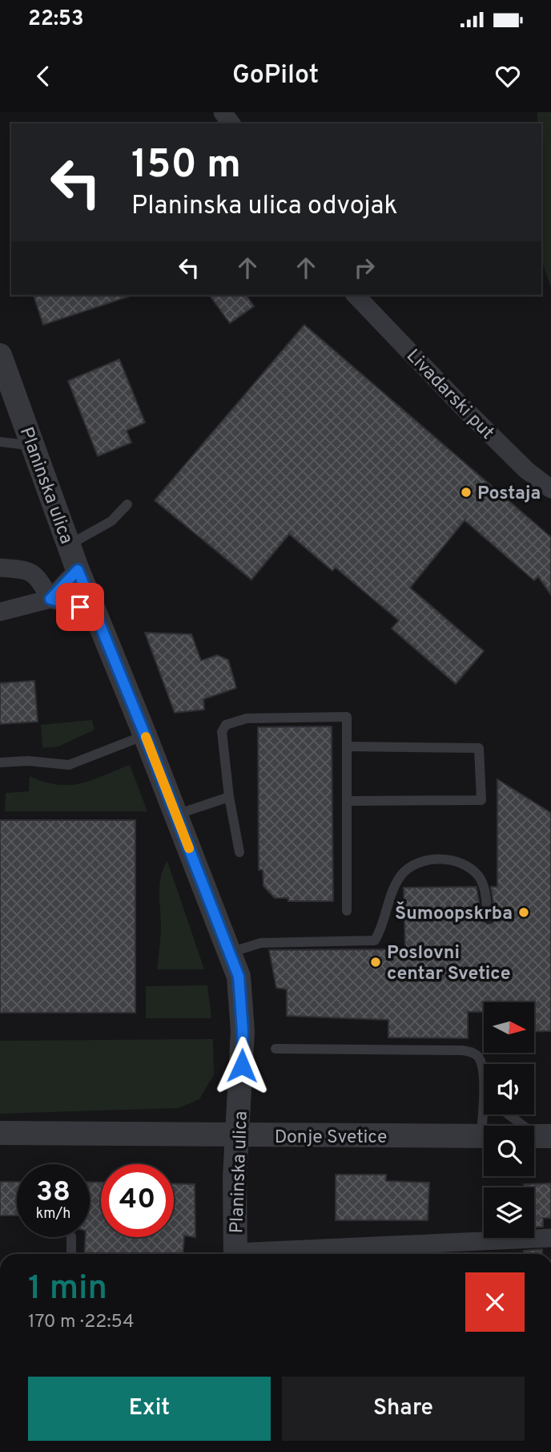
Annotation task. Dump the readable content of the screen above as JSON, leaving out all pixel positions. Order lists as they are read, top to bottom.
{
  "streets": {
    "street": ["Livadarski put", "Planinska ulica", "Donje Svetice"]
  },
  "crossings": [
    ["Planinska ulica", "Donje Svetice"]
  ],
  "places": ["Postaja", "Šumoopskrba", "Poslovni centar Svetice"],
  "north": "right",
  "page": {
    "status": "22:53",
    "header": "GoPilot",
    "turn": ["150 m", "Planinska ulica odvojak"],
    "speed": "38 km/h",
    "limit": "40",
    "heading": ["1 min", "170 m · 22:54"],
    "buttons": ["Exit", "Share"]
  }
}
